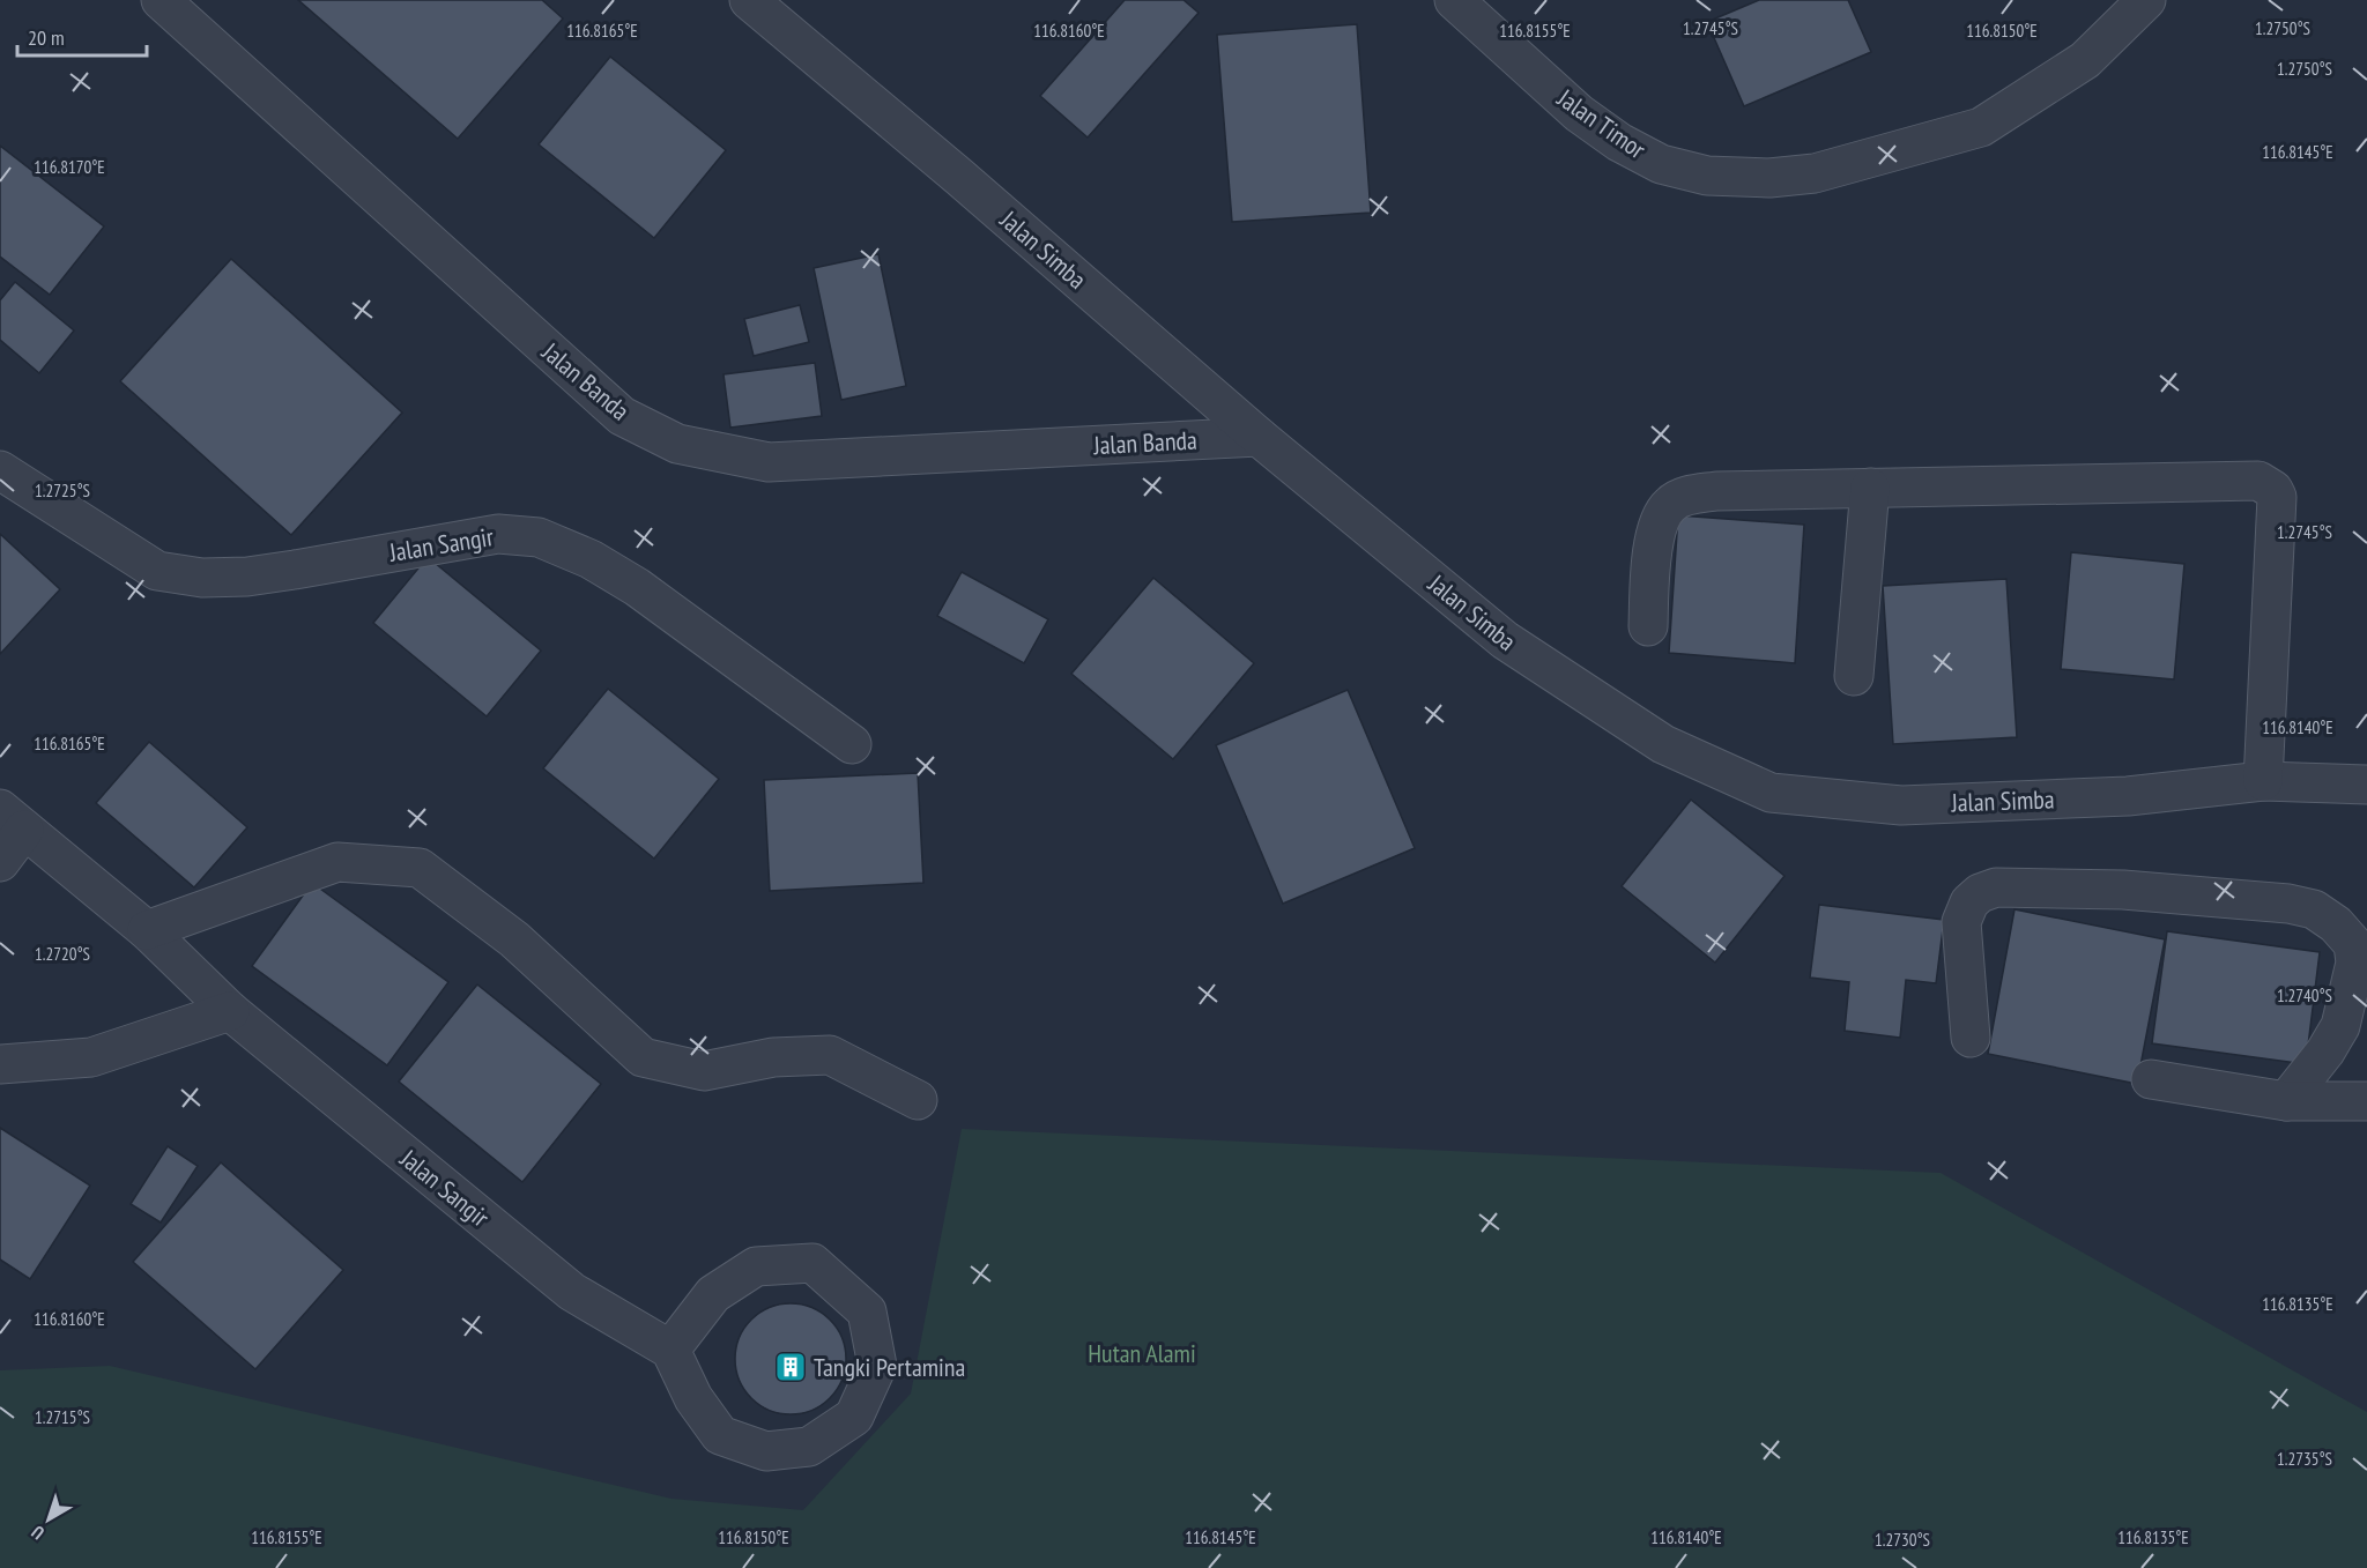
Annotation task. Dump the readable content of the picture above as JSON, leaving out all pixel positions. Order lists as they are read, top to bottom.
{
  "streets": {
    "street": [
      "Jalan Timor",
      "Jalan Simba",
      "Jalan Banda",
      "Jalan Sangir"
    ]
  },
  "crossings": [
    ["Jalan Simba", "Jalan Banda"]
  ],
  "parks": ["Hutan Alami"],
  "places": {
    "building": ["Tangki Pertamina"]
  },
  "scale_bar": "20 m",
  "north": "bottom left",
  "coordinates": [
    "1.2745°S",
    "1.2750°S",
    "116.8165°E",
    "116.8160°E",
    "116.8155°E",
    "116.8150°E",
    "116.8145°E",
    "116.8170°E",
    "1.2725°S",
    "116.8140°E",
    "1.2720°S",
    "1.2740°S",
    "116.8135°E",
    "1.2715°S",
    "1.2735°S",
    "1.2730°S"
  ]
}
